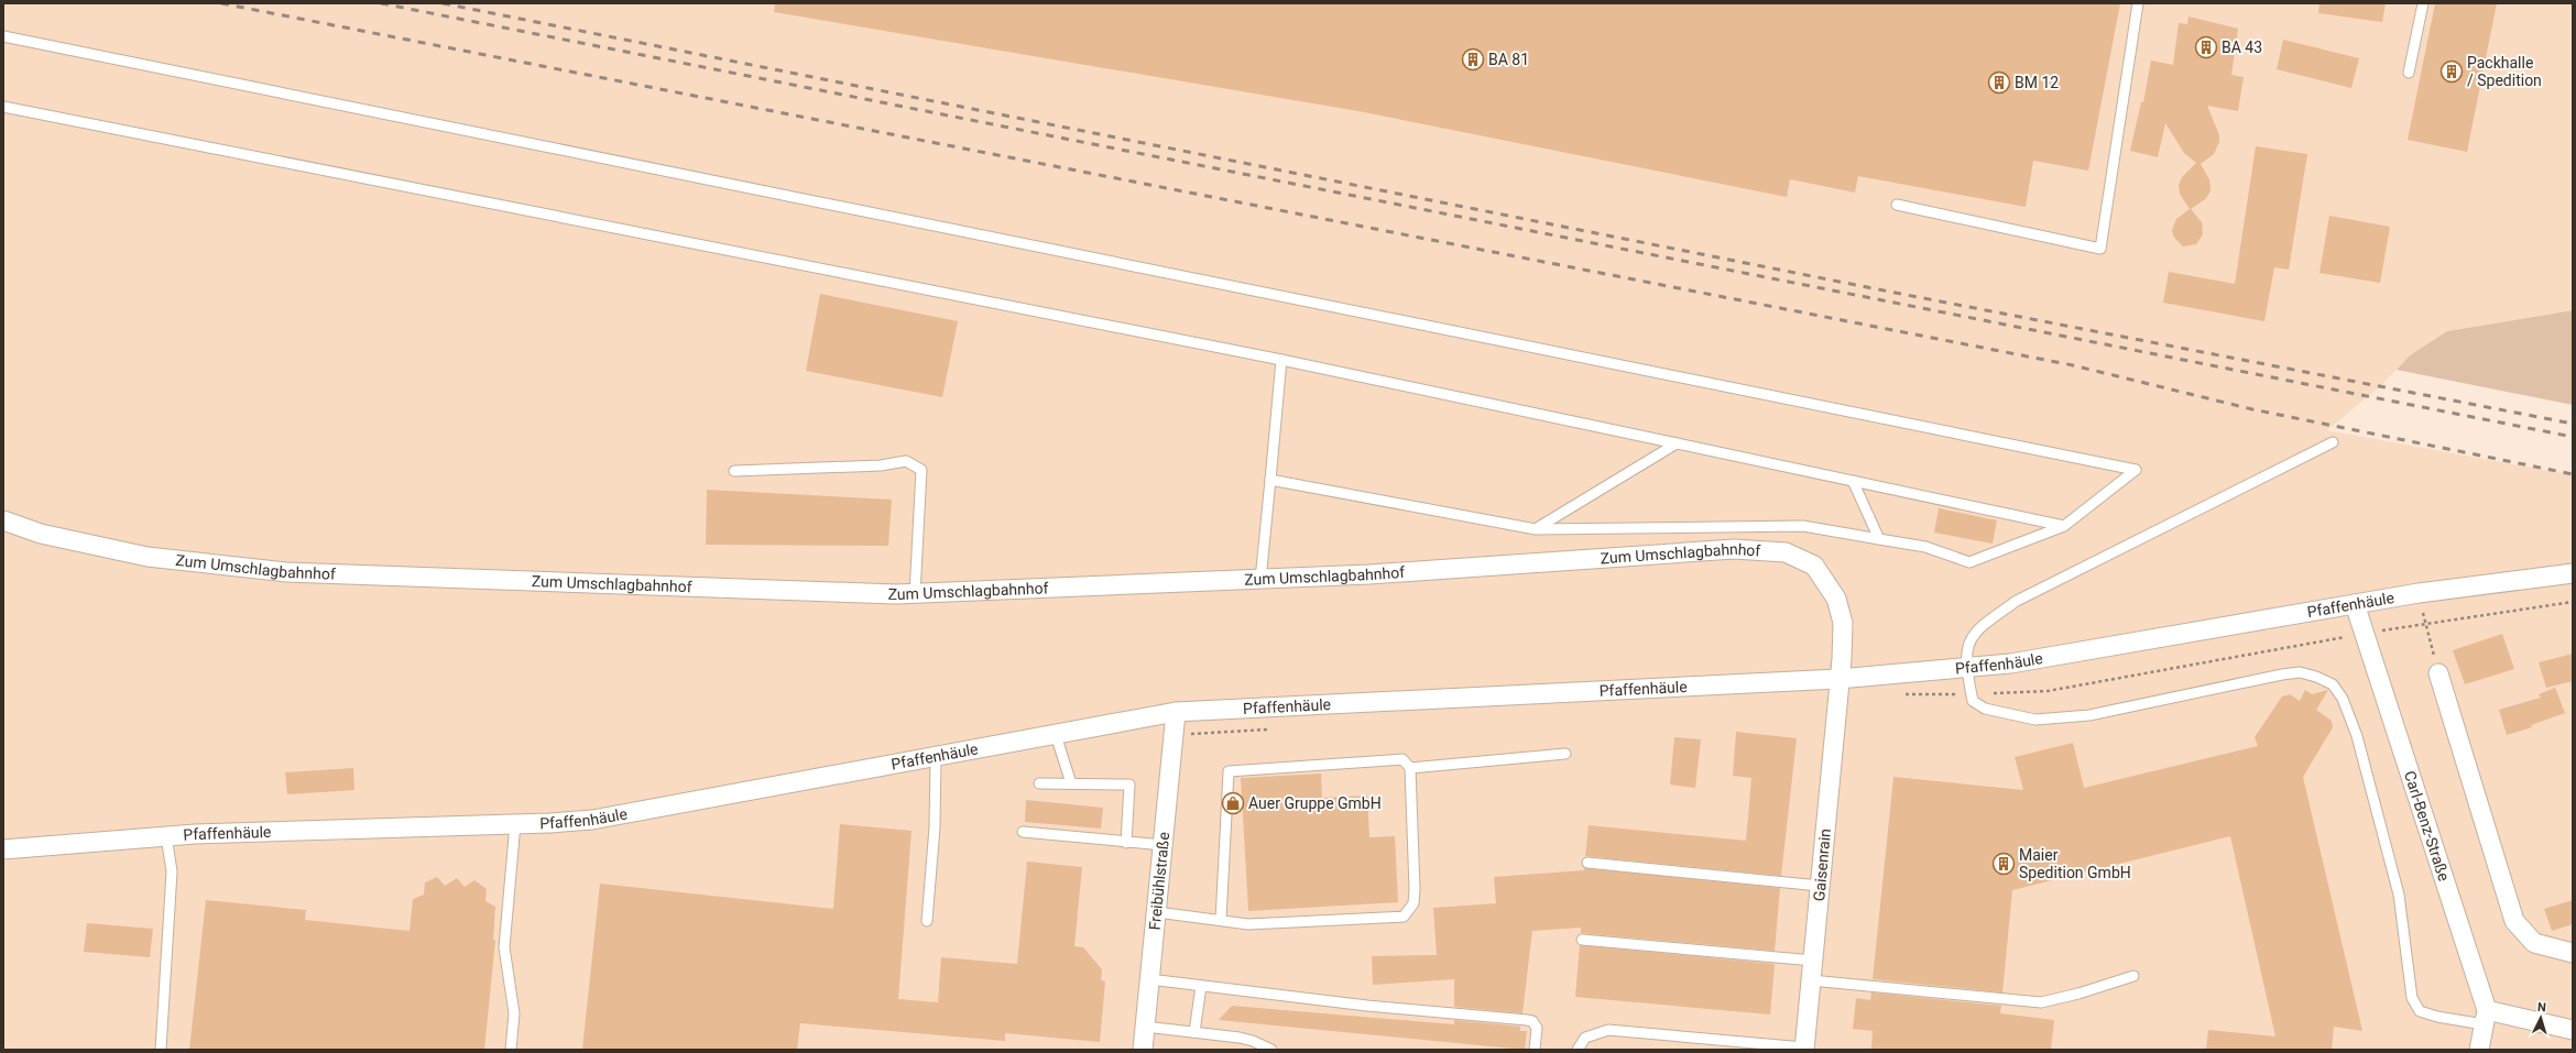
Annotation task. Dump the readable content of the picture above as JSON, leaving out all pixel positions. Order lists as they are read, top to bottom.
{
  "streets": {
    "street": [
      "Zum Umschlagbahnhof",
      "Pfaffenhäule",
      "Carl-Benz-Straße",
      "Gaisenrain",
      "Freibühlstraße"
    ]
  },
  "crossings": [
    ["Zum Umschlagbahnhof", "Pfaffenhäule"],
    ["Zum Umschlagbahnhof", "Gaisenrain"],
    ["Pfaffenhäule", "Carl-Benz-Straße"],
    ["Pfaffenhäule", "Gaisenrain"],
    ["Pfaffenhäule", "Freibühlstraße"]
  ],
  "places": {
    "building": [
      "BA 43",
      "BA 81",
      "Packhalle / Spedition",
      "BM 12",
      "Maier Spedition GmbH"
    ],
    "shop": ["Auer Gruppe GmbH"]
  },
  "north": "top"
}
